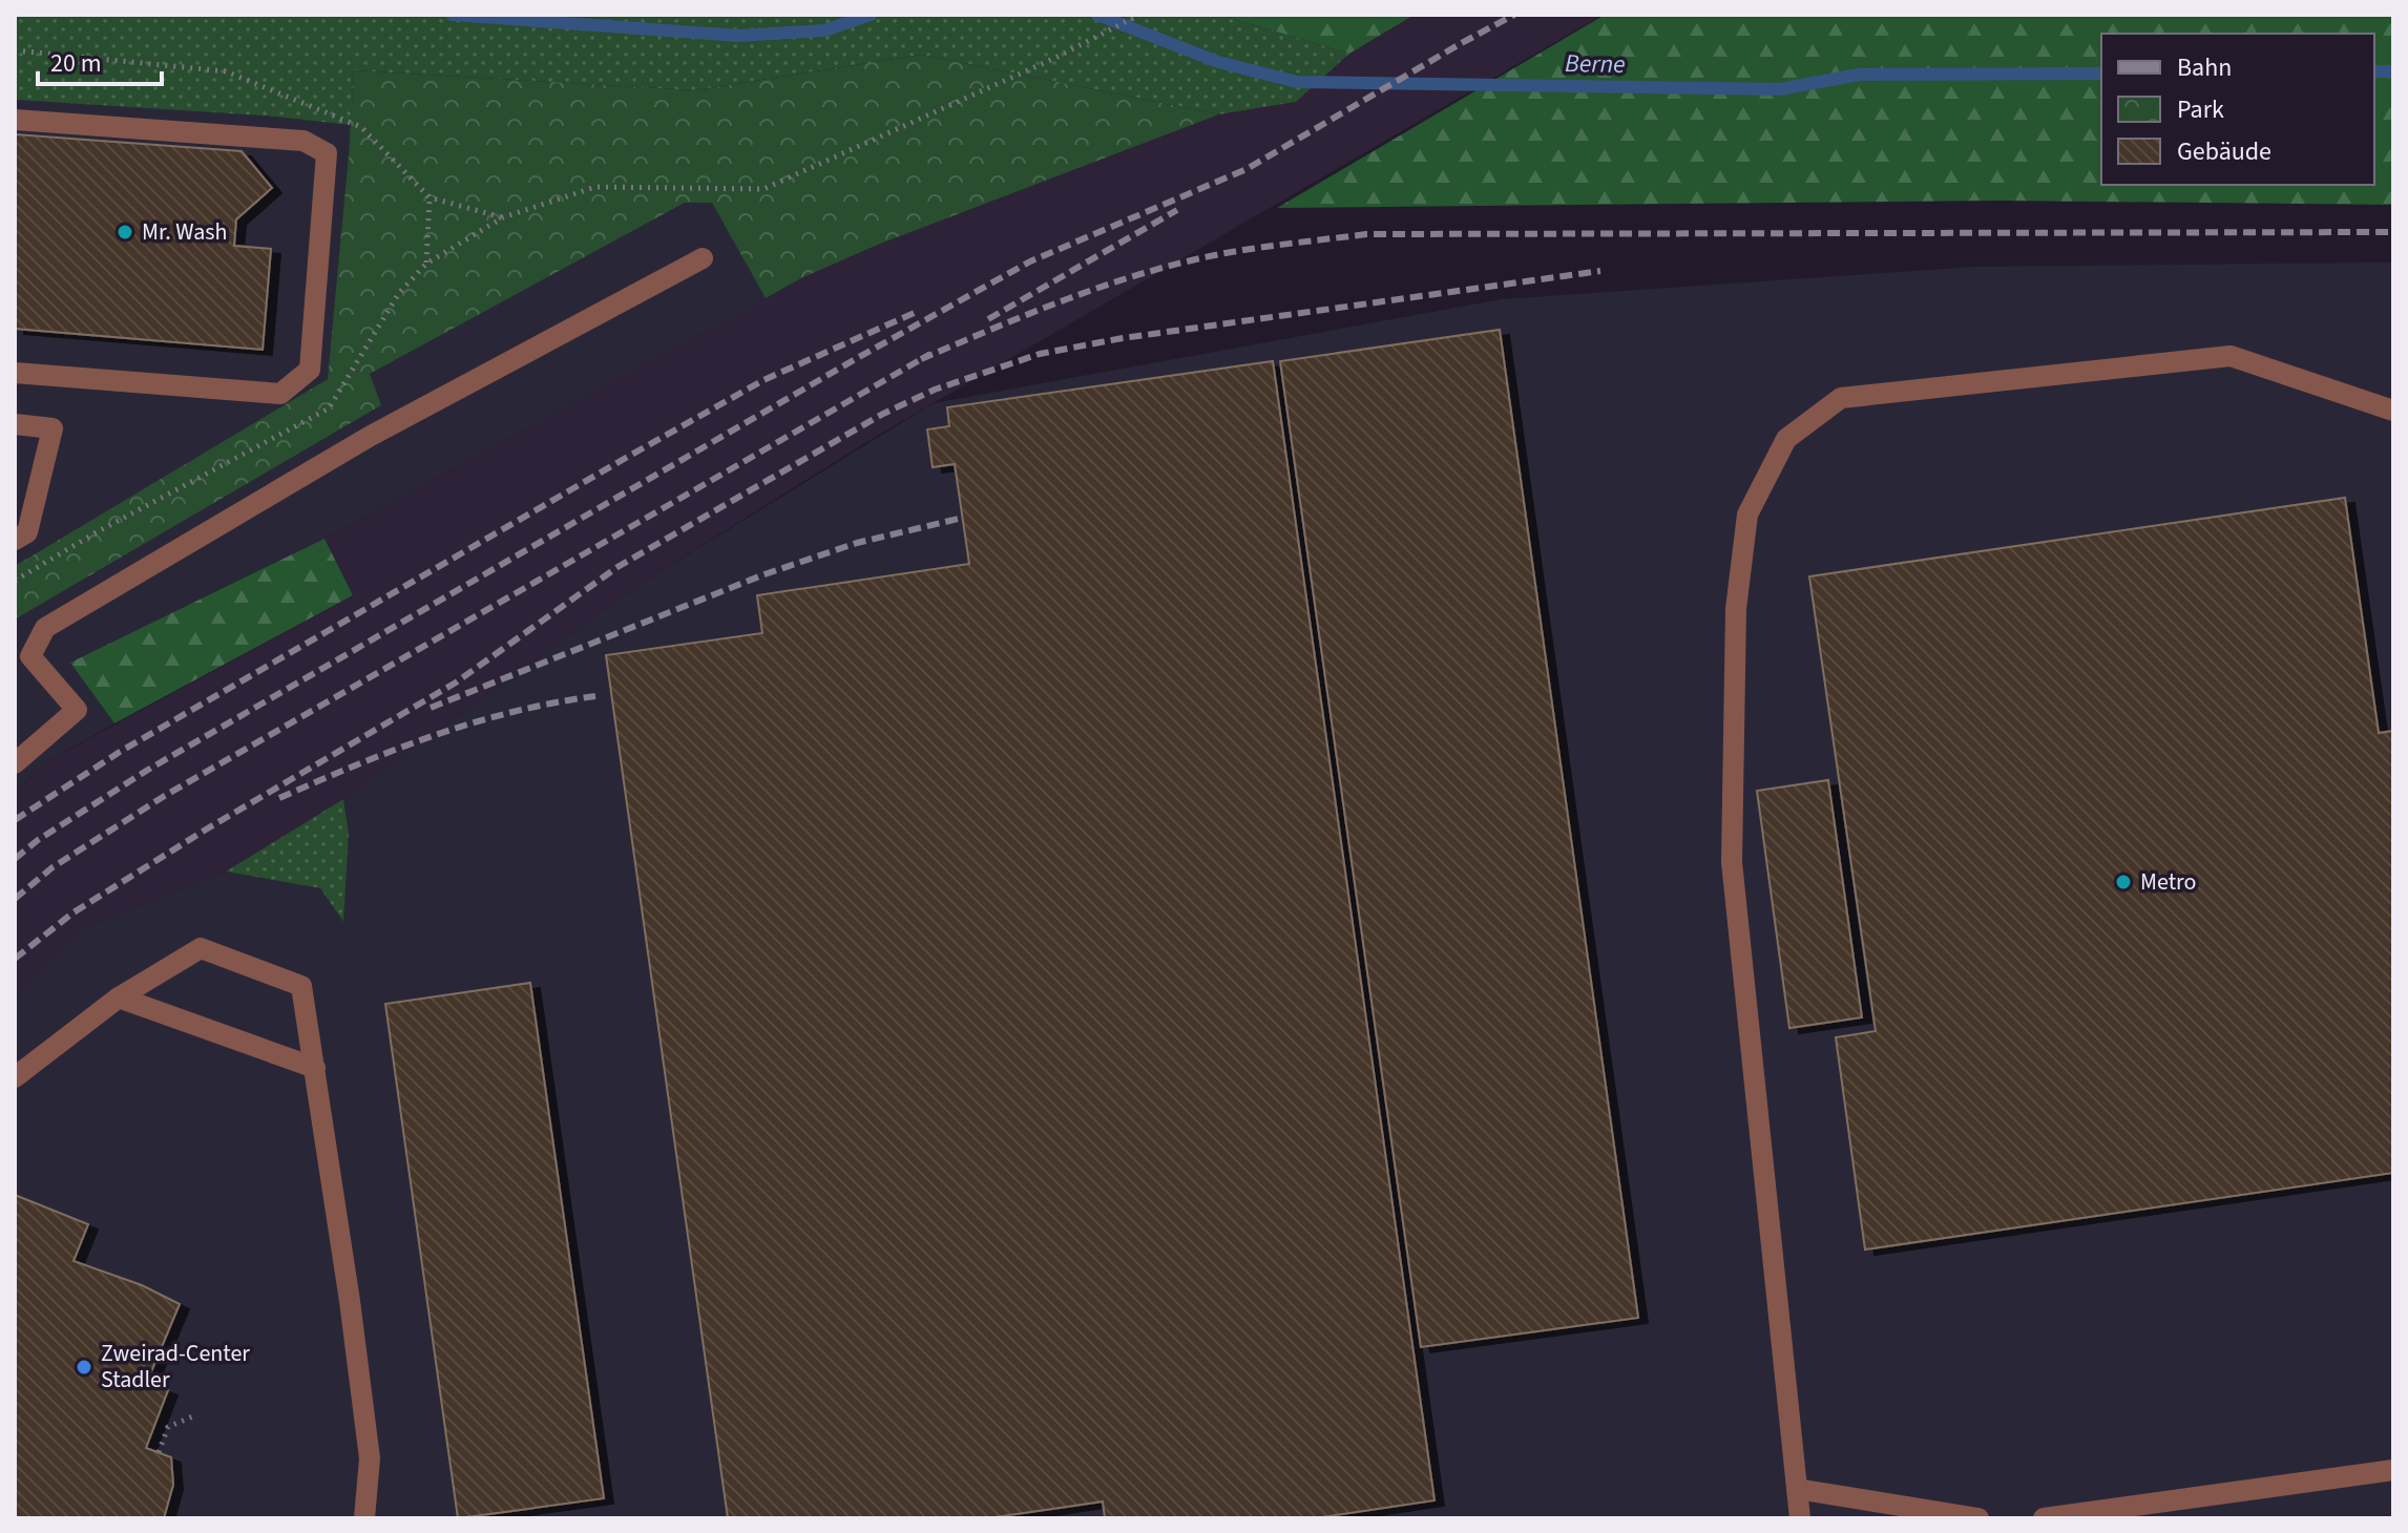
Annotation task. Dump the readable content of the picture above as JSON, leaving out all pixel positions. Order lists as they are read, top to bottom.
{
  "water": ["Berne"],
  "places": ["Mr. Wash", "Metro", "Zweirad-Center Stadler"],
  "legend": ["Bahn", "Park", "Gebäude"],
  "scale_bar": "20 m"
}
